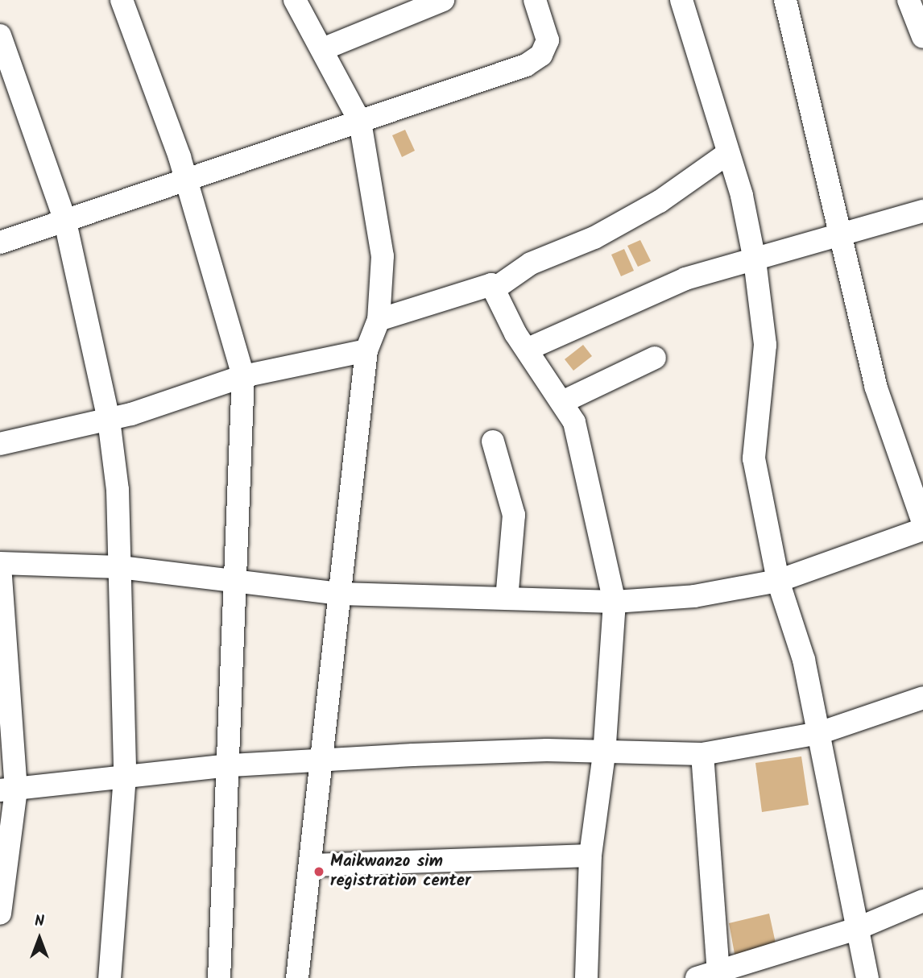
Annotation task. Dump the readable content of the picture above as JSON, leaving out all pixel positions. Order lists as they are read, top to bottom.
{
  "places": ["Maikwanzo sim registration center"],
  "north": "top"
}
